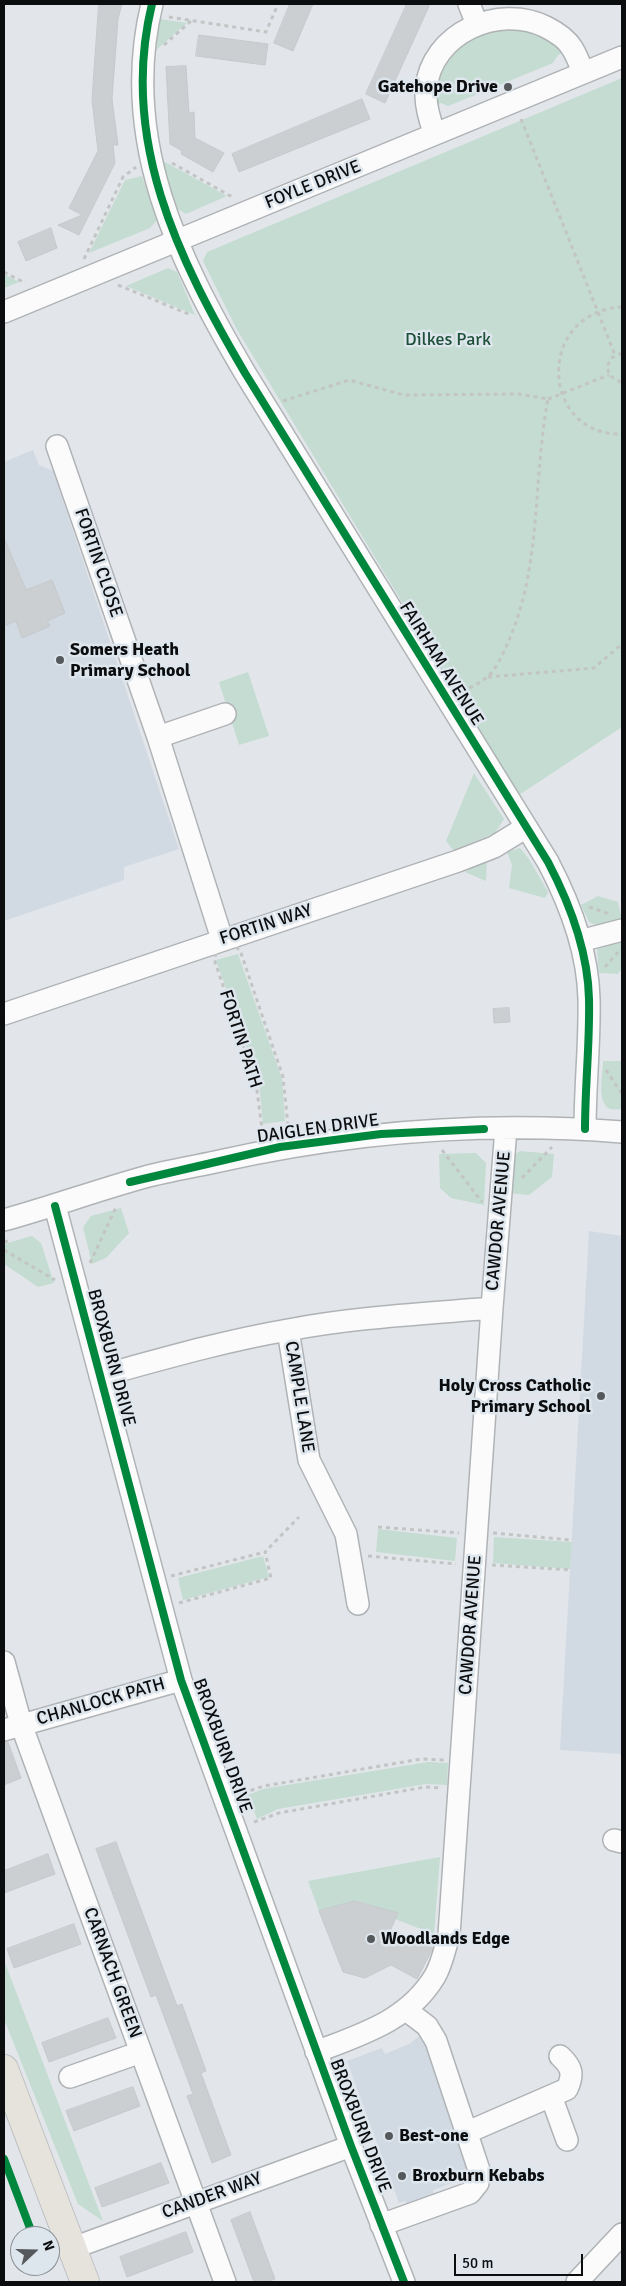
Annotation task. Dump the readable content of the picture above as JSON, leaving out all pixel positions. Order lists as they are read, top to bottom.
{
  "streets": {
    "street": [
      "FOYLE DRIVE",
      "FORTIN CLOSE",
      "FAIRHAM AVENUE",
      "FORTIN WAY",
      "DAIGLEN DRIVE",
      "CAWDOR AVENUE",
      "BROXBURN DRIVE",
      "CAMPLE LANE",
      "CHANLOCK PATH",
      "CARNACH GREEN",
      "CANDER WAY"
    ],
    "path": ["FORTIN PATH"]
  },
  "crossings": [
    ["FOYLE DRIVE", "FAIRHAM AVENUE"],
    ["FORTIN CLOSE", "FORTIN WAY"],
    ["FORTIN CLOSE", "FORTIN PATH"],
    ["FAIRHAM AVENUE", "FORTIN WAY"],
    ["FAIRHAM AVENUE", "DAIGLEN DRIVE"],
    ["FORTIN WAY", "FORTIN PATH"],
    ["FORTIN PATH", "DAIGLEN DRIVE"],
    ["DAIGLEN DRIVE", "CAWDOR AVENUE"],
    ["DAIGLEN DRIVE", "BROXBURN DRIVE"],
    ["CAWDOR AVENUE", "BROXBURN DRIVE"],
    ["CAWDOR AVENUE", "CAMPLE LANE"],
    ["BROXBURN DRIVE", "CAMPLE LANE"],
    ["BROXBURN DRIVE", "CHANLOCK PATH"],
    ["BROXBURN DRIVE", "CANDER WAY"],
    ["CHANLOCK PATH", "CARNACH GREEN"],
    ["CARNACH GREEN", "CANDER WAY"]
  ],
  "parks": ["Dilkes Park"],
  "places": [
    "Gatehope Drive",
    "Somers Heath Primary School",
    "Holy Cross Catholic Primary School",
    "Woodlands Edge",
    "Best-one",
    "Broxburn Kebabs"
  ],
  "scale_bar": "50 m",
  "north": "right"
}
